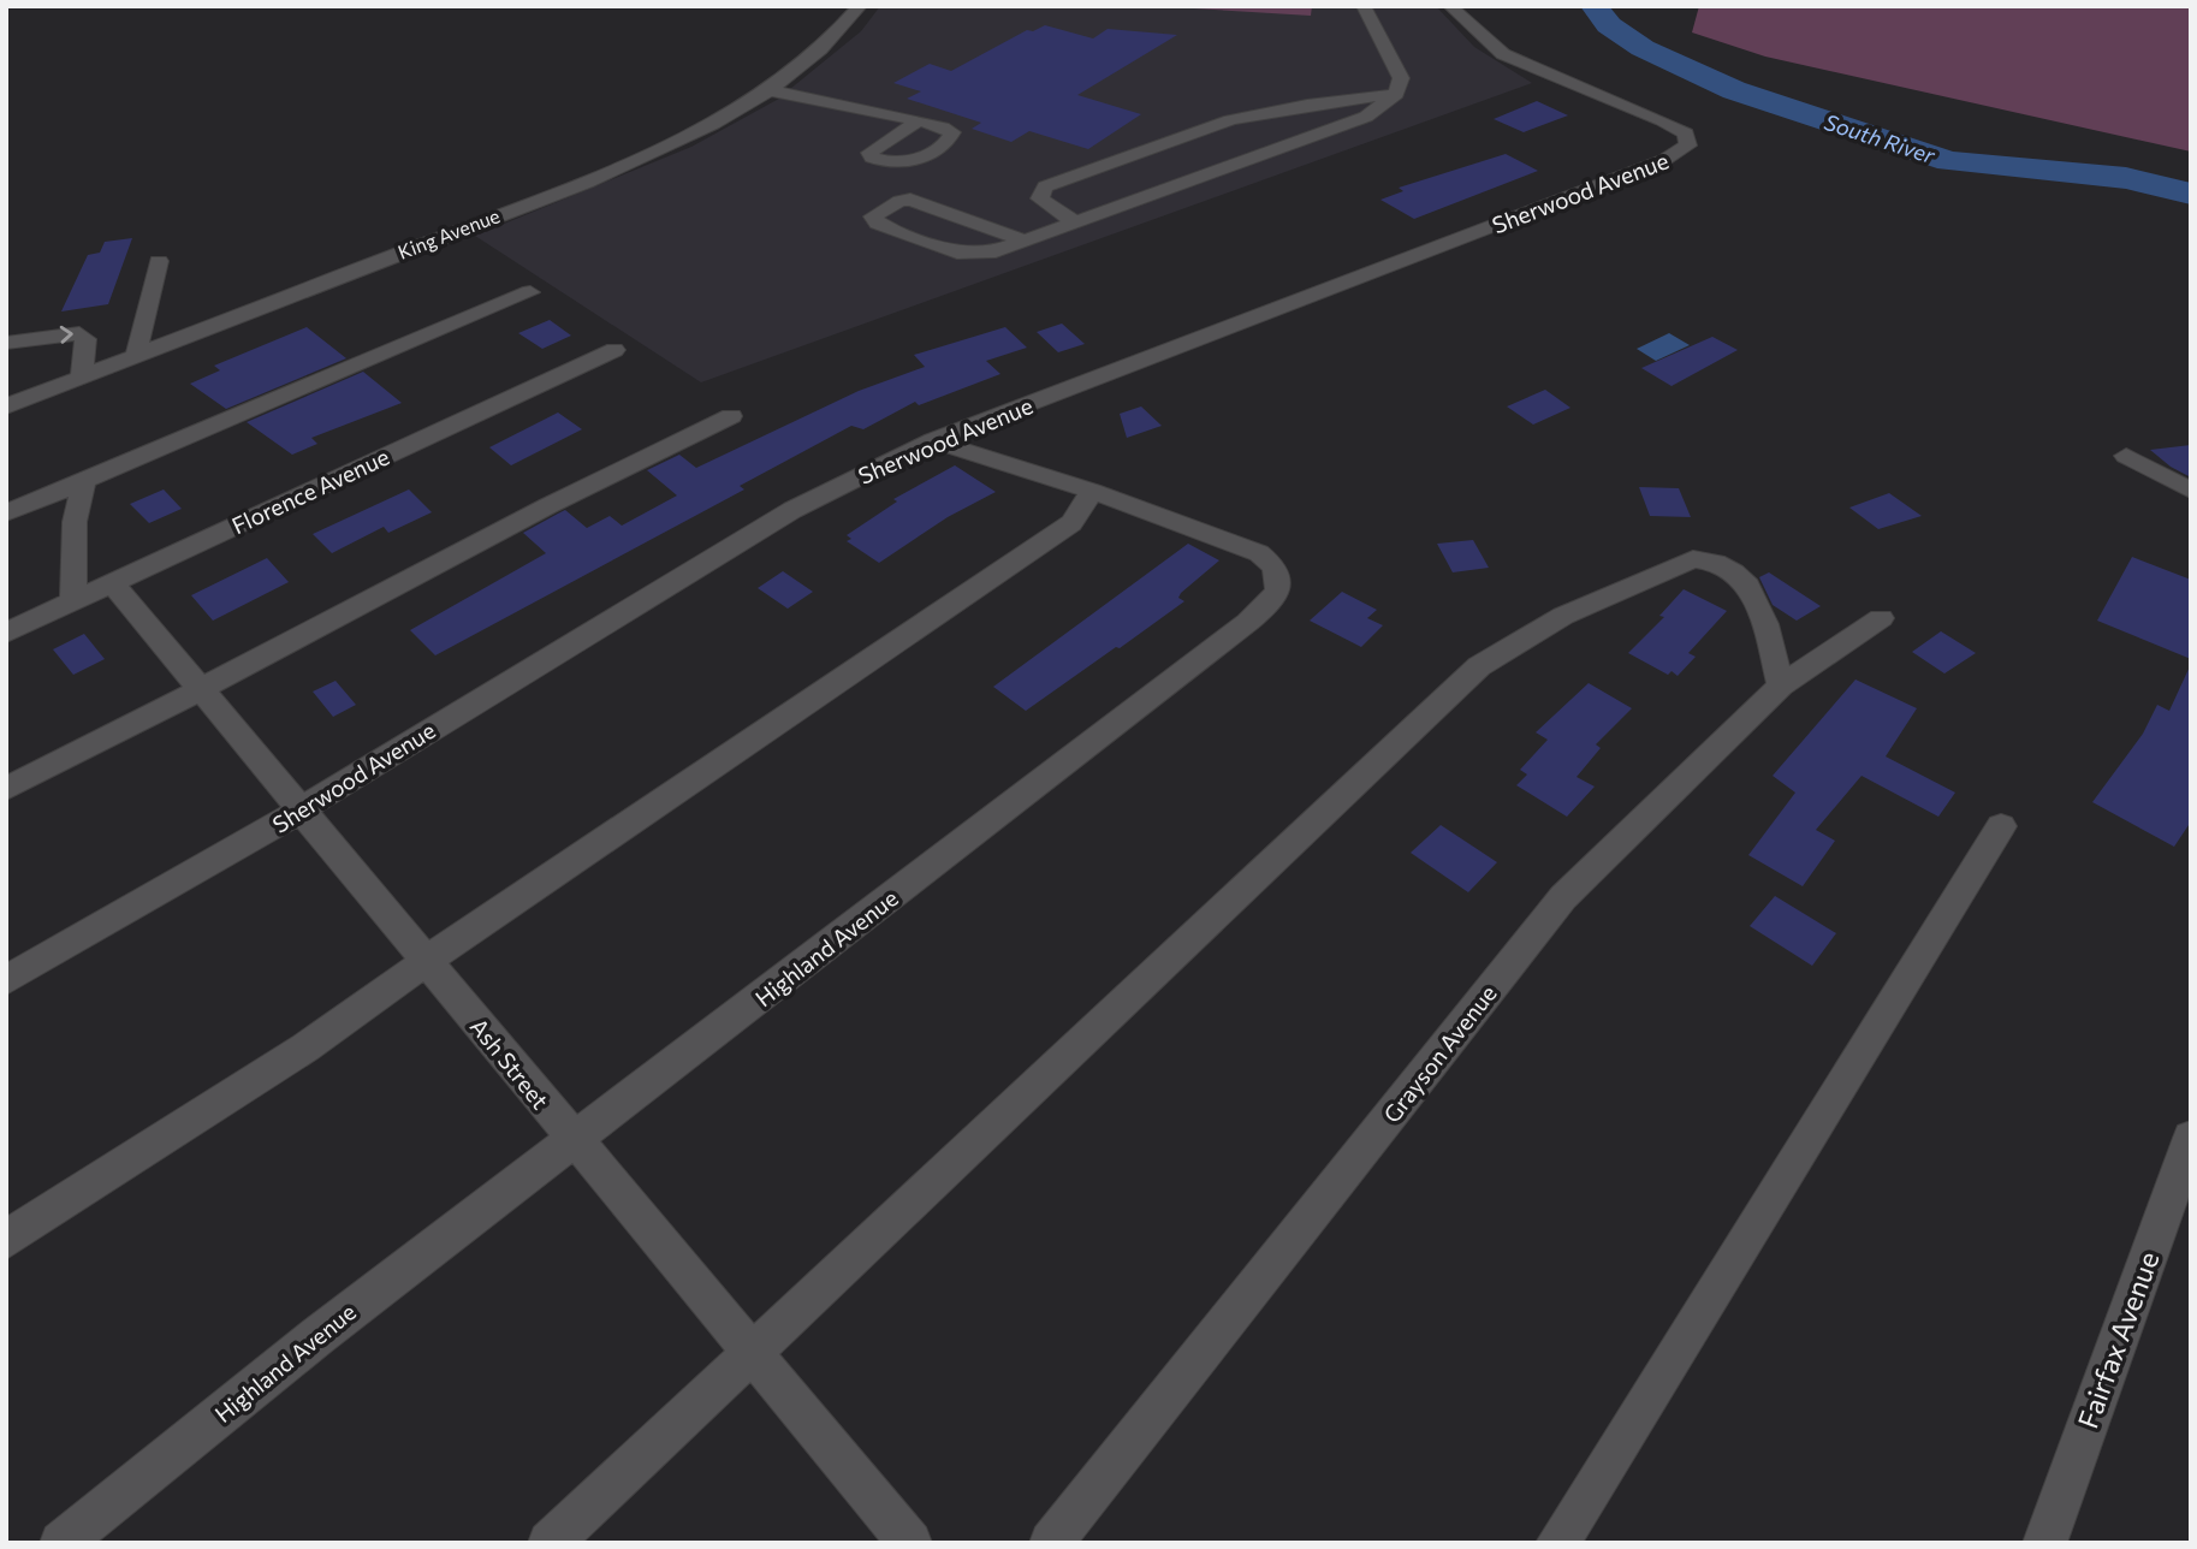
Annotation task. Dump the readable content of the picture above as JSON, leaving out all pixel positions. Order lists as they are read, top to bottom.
{
  "streets": {
    "street": [
      "Sherwood Avenue",
      "King Avenue",
      "Florence Avenue",
      "Highland Avenue",
      "Grayson Avenue",
      "Ash Street",
      "Fairfax Avenue"
    ]
  },
  "crossings": [
    ["Sherwood Avenue", "Highland Avenue"],
    ["Sherwood Avenue", "Ash Street"],
    ["Florence Avenue", "Ash Street"],
    ["Highland Avenue", "Ash Street"]
  ],
  "water": ["South River"]
}
